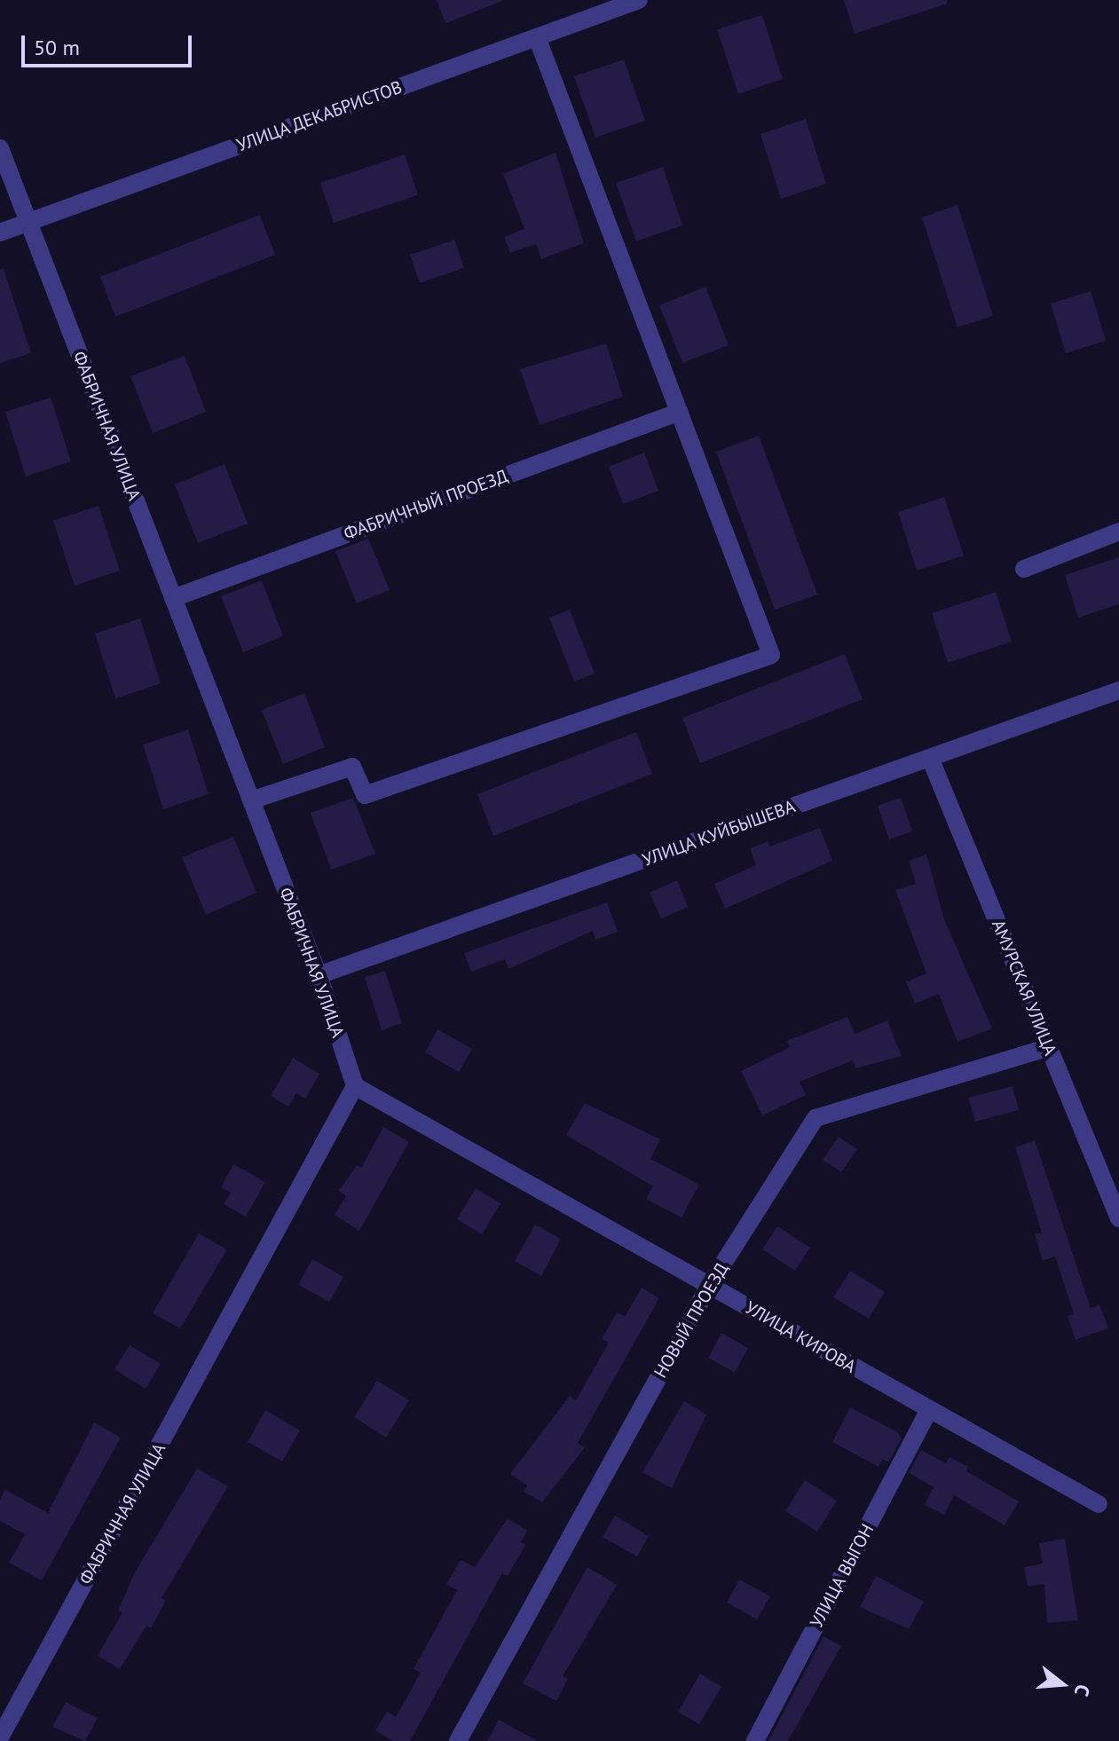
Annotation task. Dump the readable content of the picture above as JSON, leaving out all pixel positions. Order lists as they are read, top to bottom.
{
  "streets": {
    "street": [
      "УЛИЦА ДЕКАБРИСТОВ",
      "ФАБРИЧНАЯ УЛИЦА",
      "ФАБРИЧНЫЙ ПРОЕЗД",
      "УЛИЦА КУЙБЫШЕВА",
      "АМУРСКАЯ УЛИЦА",
      "НОВЫЙ ПРОЕЗД",
      "УЛИЦА КИРОВА",
      "УЛИЦА ВЫГОН"
    ]
  },
  "crossings": [
    ["УЛИЦА ДЕКАБРИСТОВ", "ФАБРИЧНАЯ УЛИЦА"],
    ["ФАБРИЧНАЯ УЛИЦА", "ФАБРИЧНЫЙ ПРОЕЗД"],
    ["ФАБРИЧНАЯ УЛИЦА", "УЛИЦА КУЙБЫШЕВА"],
    ["ФАБРИЧНАЯ УЛИЦА", "УЛИЦА КИРОВА"],
    ["УЛИЦА КУЙБЫШЕВА", "АМУРСКАЯ УЛИЦА"],
    ["АМУРСКАЯ УЛИЦА", "НОВЫЙ ПРОЕЗД"],
    ["НОВЫЙ ПРОЕЗД", "УЛИЦА КИРОВА"],
    ["УЛИЦА КИРОВА", "УЛИЦА ВЫГОН"]
  ],
  "scale_bar": "50 m",
  "north": "right"
}
